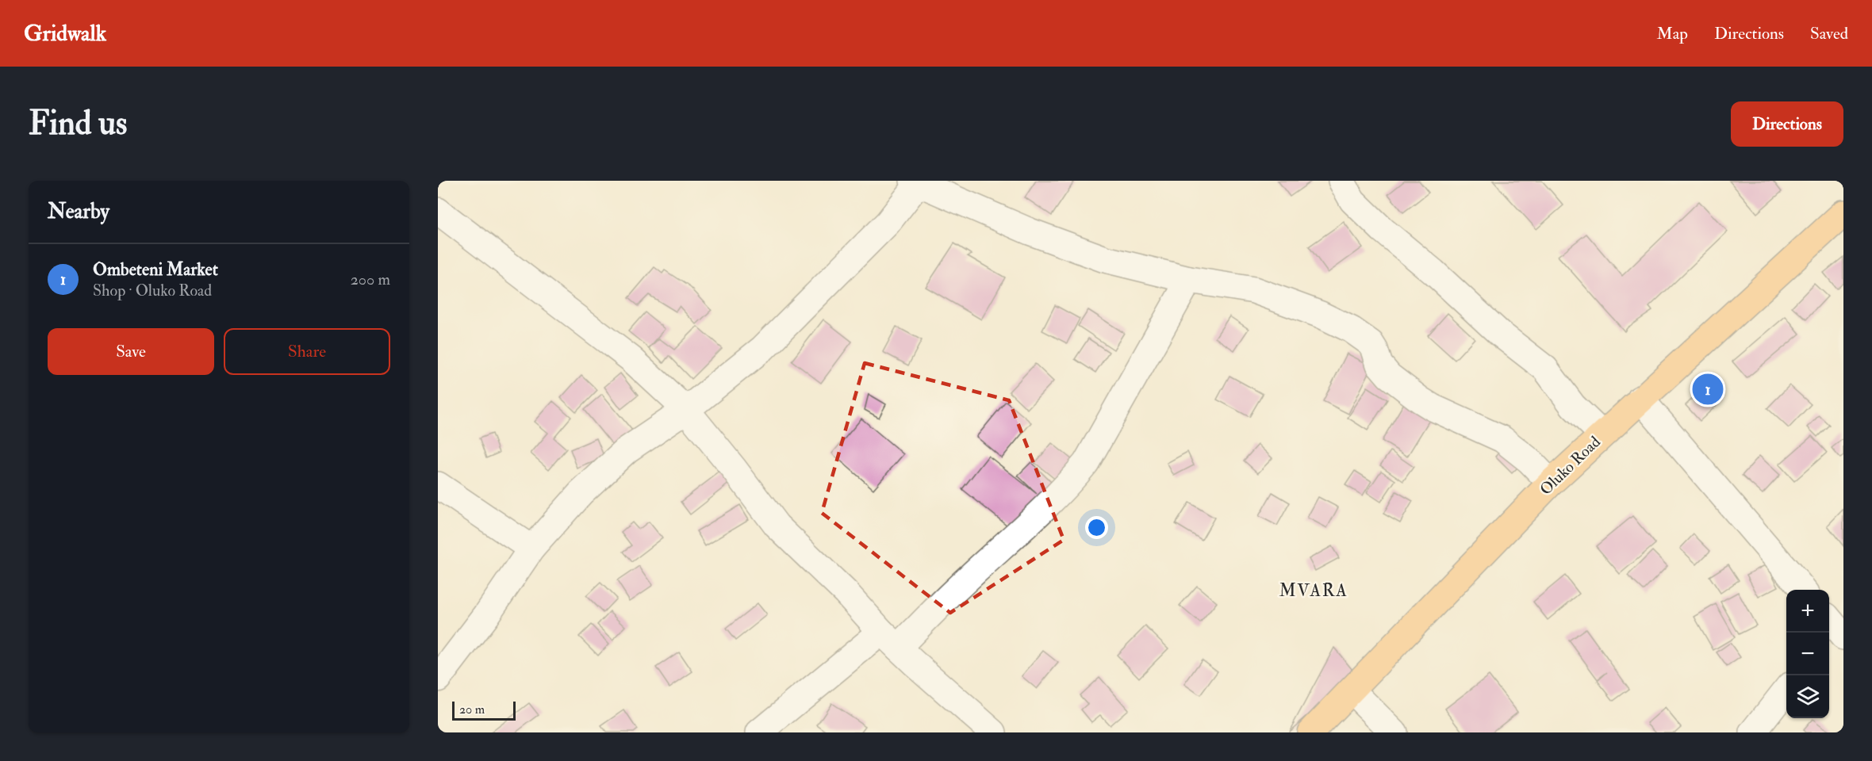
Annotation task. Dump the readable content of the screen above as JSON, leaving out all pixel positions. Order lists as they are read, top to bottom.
{
  "streets": {
    "main road": ["Oluko Road"]
  },
  "districts": ["MVARA"],
  "scale_bar": "20 m",
  "page": {
    "header": "Gridwalk",
    "nav": ["Map", "Directions", "Saved"],
    "buttons": [
      "Directions",
      ["Save", "Share"]
    ],
    "title": "Find us",
    "heading": "Nearby",
    "list": [
      {
        "mark": "1",
        "name": "Ombeteni Market",
        "note": "Shop · Oluko Road",
        "value": "200 m"
      }
    ],
    "pins": "1",
    "map_buttons": ["+", "−"],
    "scale": "20 m"
  }
}
